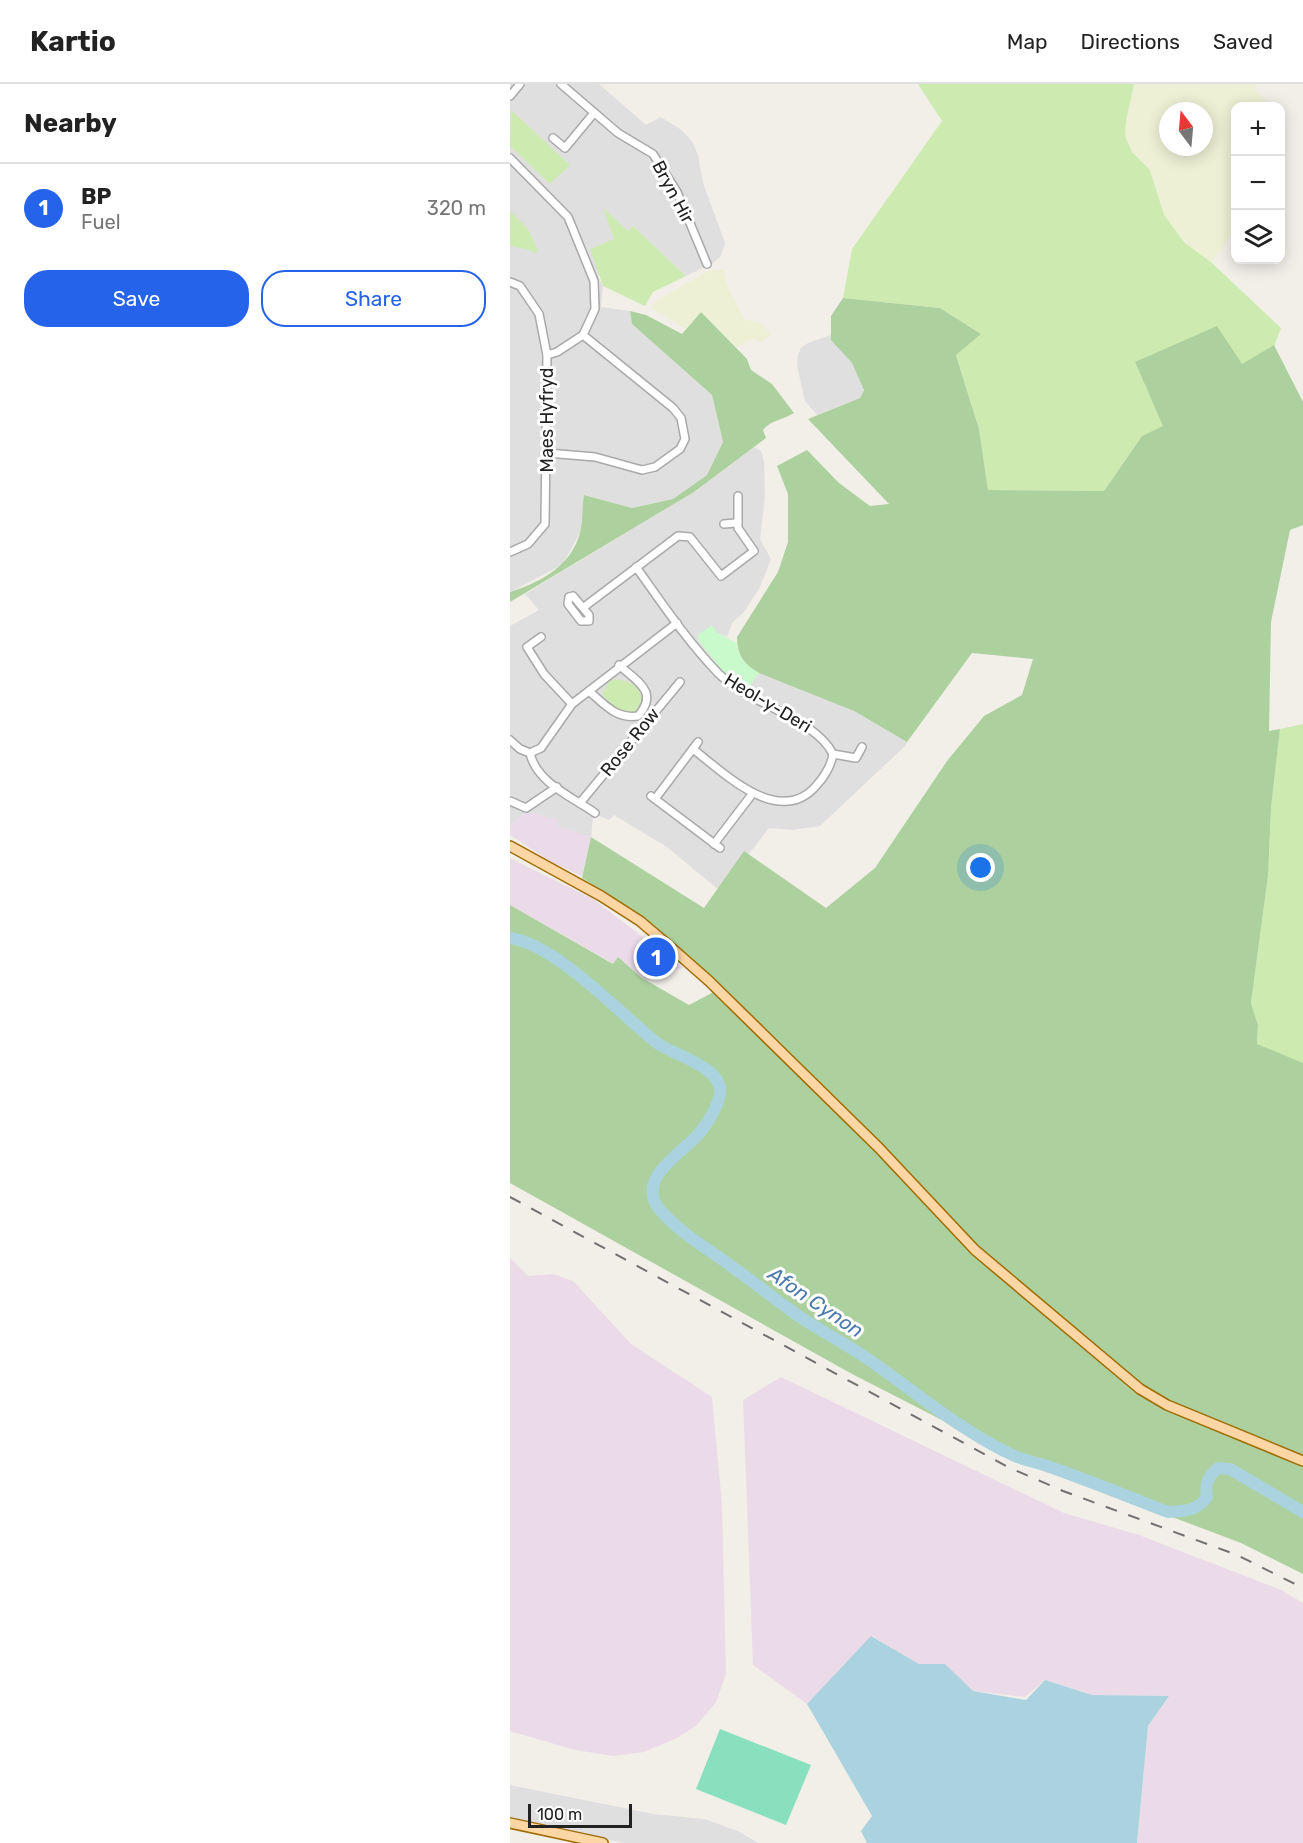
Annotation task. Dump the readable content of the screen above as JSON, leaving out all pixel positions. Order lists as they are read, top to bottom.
{
  "streets": {
    "street": [
      "Bryn Hir",
      "Maes Hyfryd",
      "Heol-y-Deri",
      "Rose Row"
    ]
  },
  "water": ["Afon Cynon"],
  "scale_bar": "100 m",
  "north": "top",
  "page": {
    "header": "Kartio",
    "nav": ["Map", "Directions", "Saved"],
    "heading": "Nearby",
    "map_buttons": ["+", "−"],
    "list": [
      {
        "mark": "1",
        "name": "BP",
        "note": "Fuel",
        "value": "320 m"
      }
    ],
    "buttons": ["Save", "Share"],
    "pins": "1",
    "scale": "100 m"
  }
}
